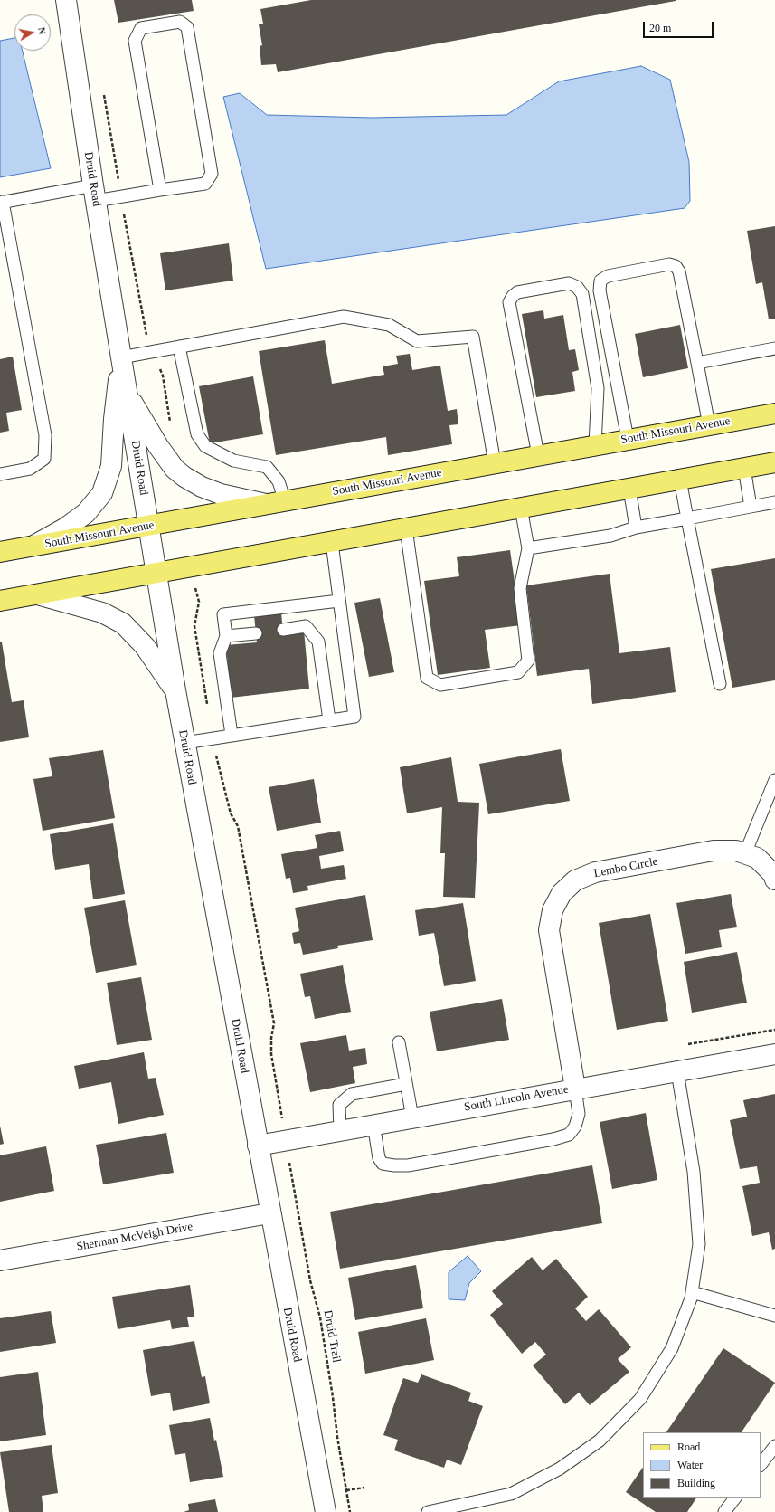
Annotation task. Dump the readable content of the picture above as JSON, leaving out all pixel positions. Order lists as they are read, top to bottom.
{
  "streets": {
    "main road": ["South Missouri Avenue"],
    "street": [
      "Druid Road",
      "Lembo Circle",
      "South Lincoln Avenue",
      "Sherman McVeigh Drive"
    ],
    "path": ["Druid Trail"]
  },
  "crossings": [
    ["Druid Road", "South Missouri Avenue"],
    ["Druid Road", "South Lincoln Avenue"],
    ["Druid Road", "Sherman McVeigh Drive"],
    ["Lembo Circle", "South Lincoln Avenue"]
  ],
  "legend": ["Road", "Water", "Building"],
  "scale_bar": "20 m",
  "north": "right"
}
